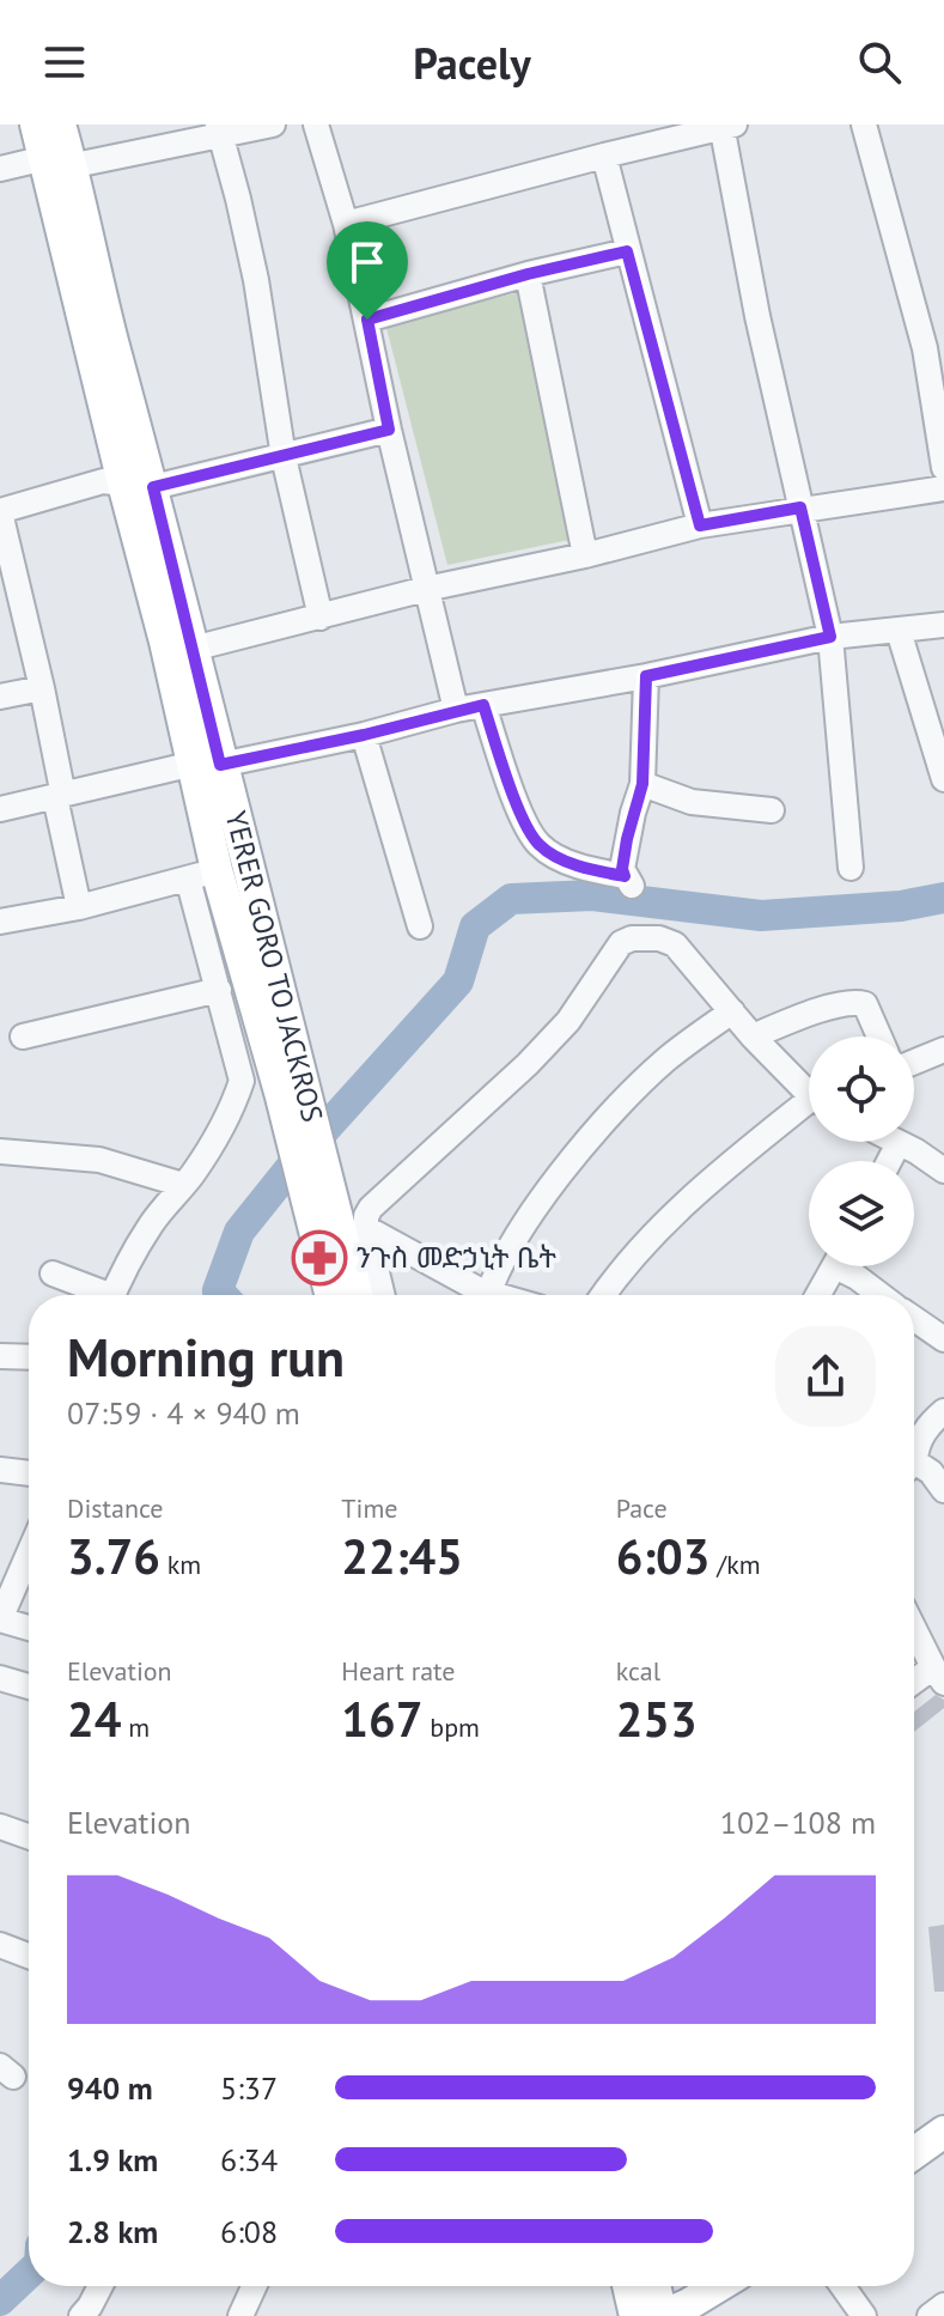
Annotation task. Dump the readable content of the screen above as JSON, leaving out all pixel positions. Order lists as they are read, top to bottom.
{
  "streets": {
    "main road": ["YERER GORO TO JACKROS"]
  },
  "places": {
    "pharmacy": ["ንጉስ መድኃኒት ቤት"]
  },
  "page": {
    "header": "Pacely",
    "heading": ["Morning run", "07:59 · 4 × 940 m"],
    "stats": [
      ["Distance", "3.76 km"],
      ["Time", "22:45"],
      ["Pace", "6:03 /km"],
      ["Elevation", "24 m"],
      ["Heart rate", "167 bpm"],
      ["kcal", "253"]
    ],
    "chart": ["Elevation", "102–108 m"],
    "list": [
      {
        "name": "940 m",
        "note": "5:37"
      },
      {
        "name": "1.9 km",
        "note": "6:34"
      },
      {
        "name": "2.8 km",
        "note": "6:08"
      }
    ]
  }
}
